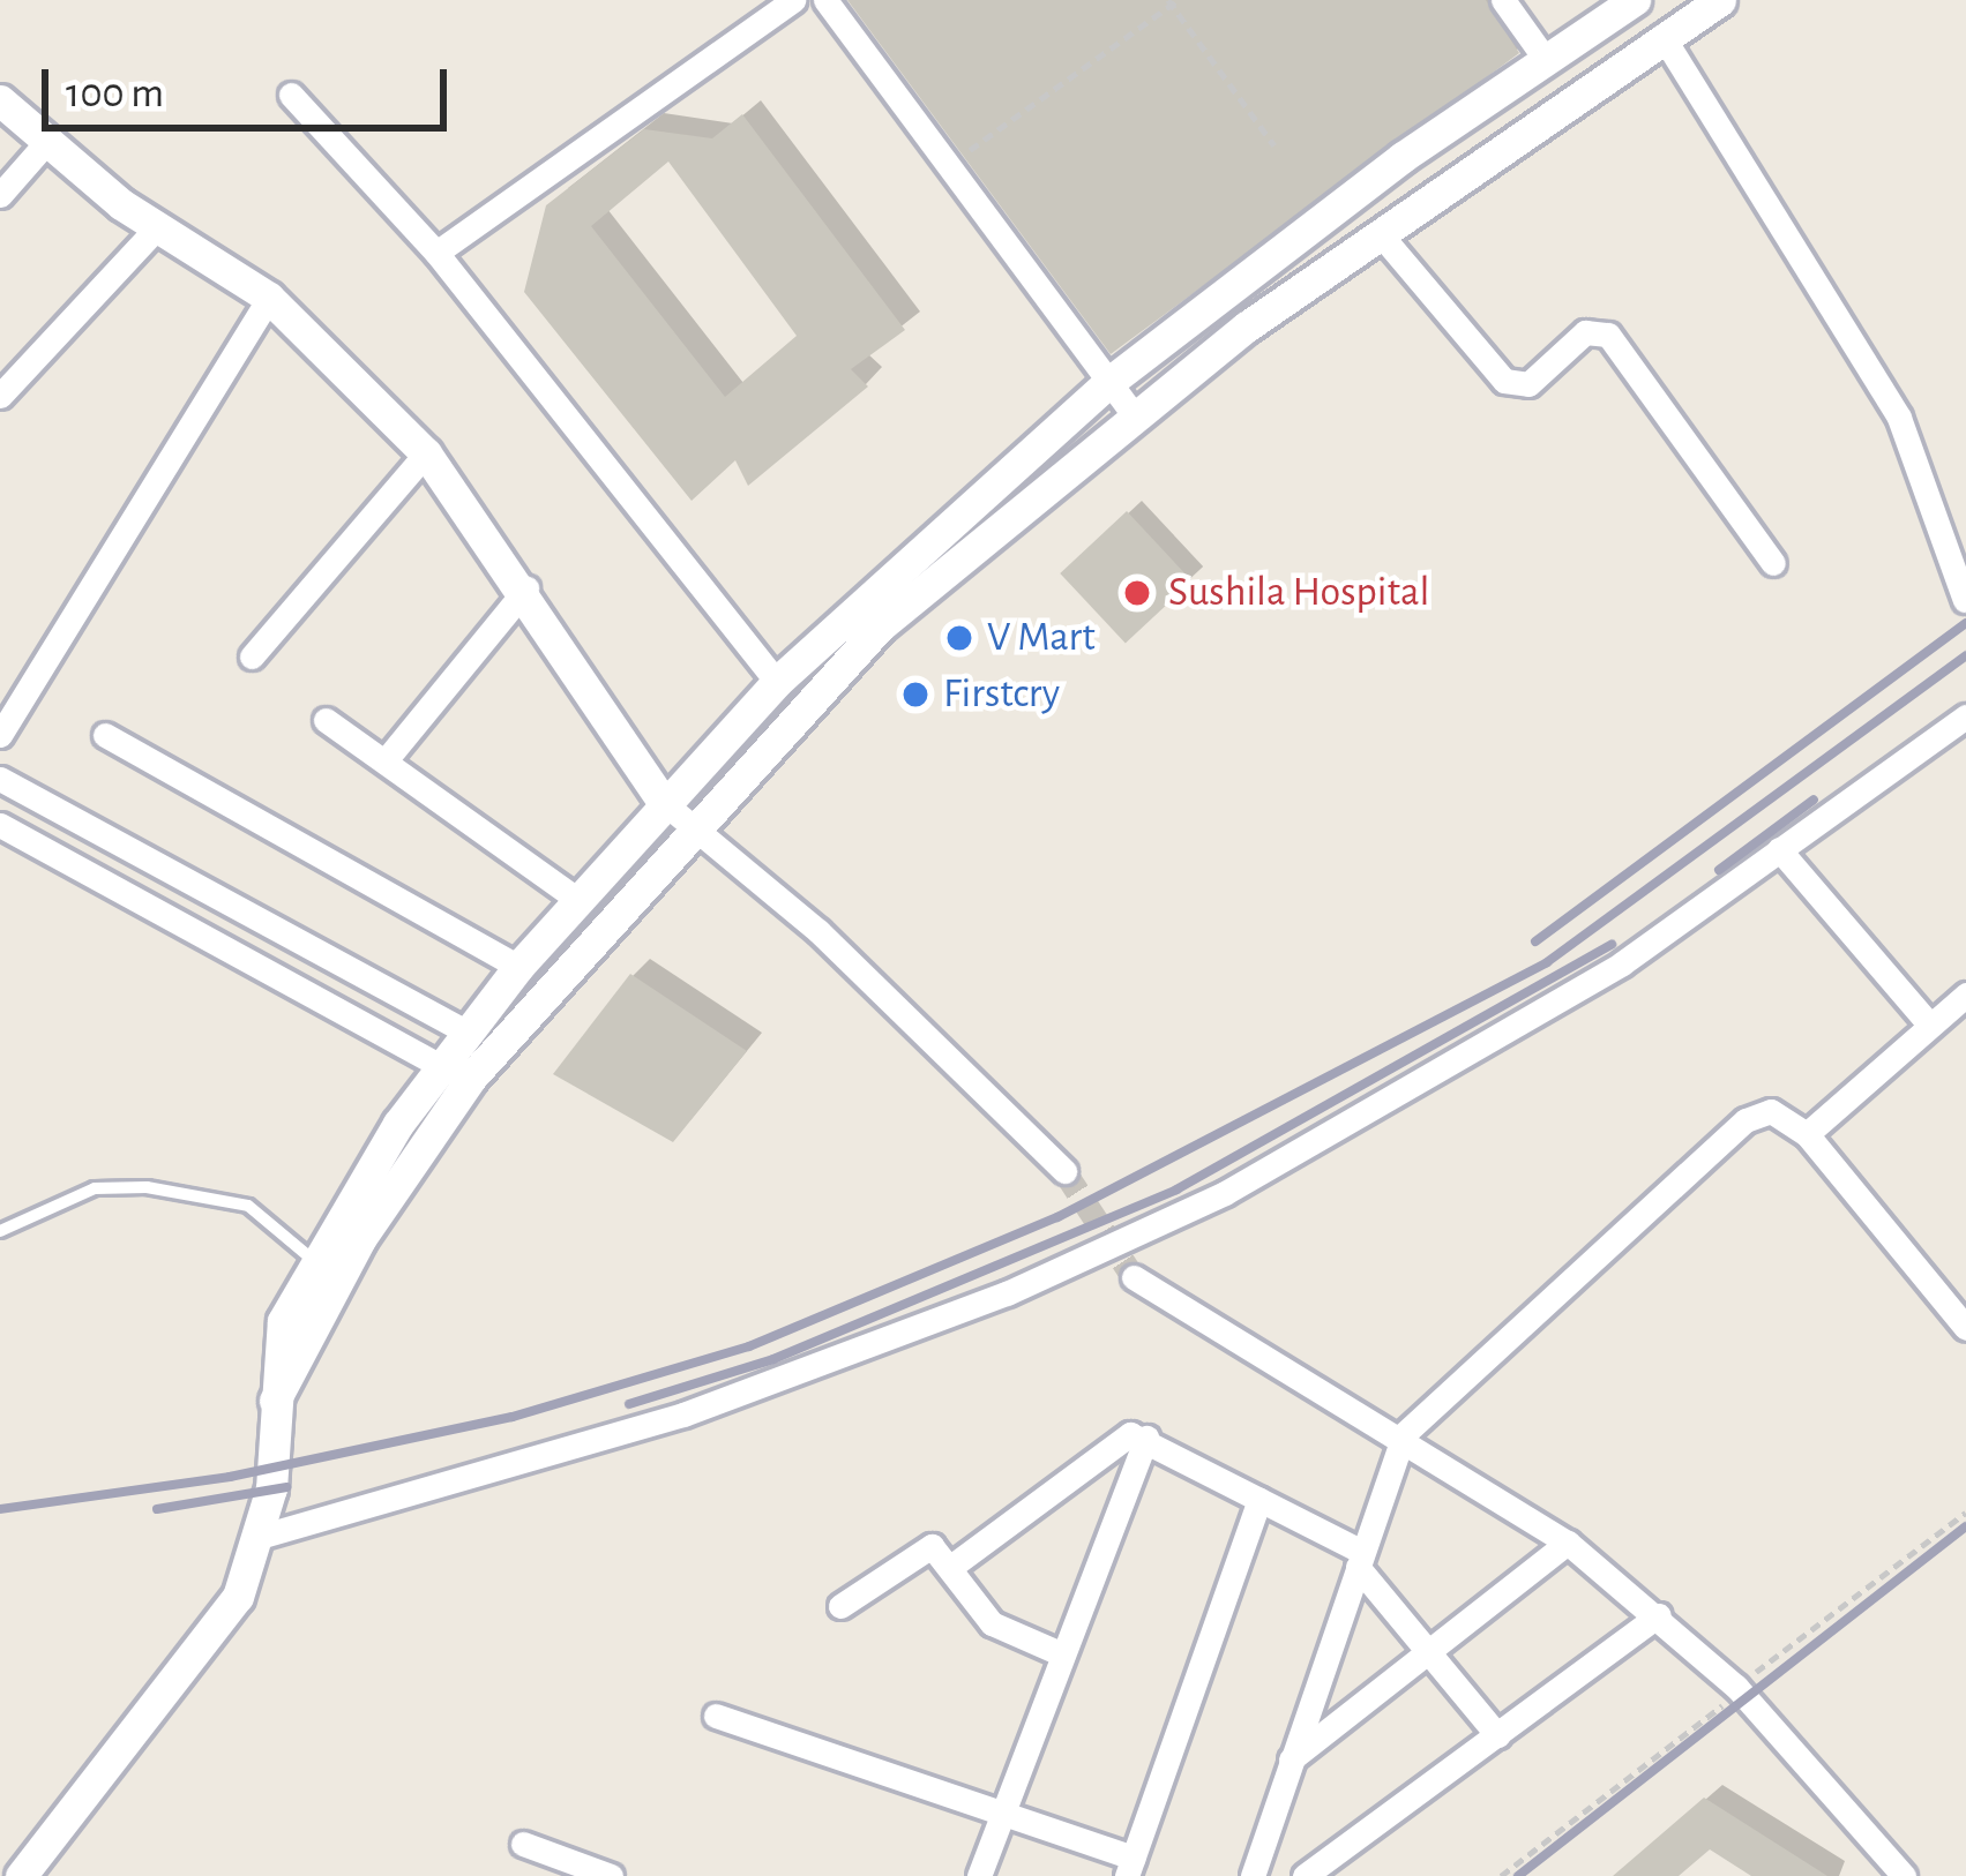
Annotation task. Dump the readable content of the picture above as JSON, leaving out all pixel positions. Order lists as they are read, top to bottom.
{
  "places": ["Sushila Hospital", "V Mart", "Firstcry"],
  "scale_bar": "100 m"
}
